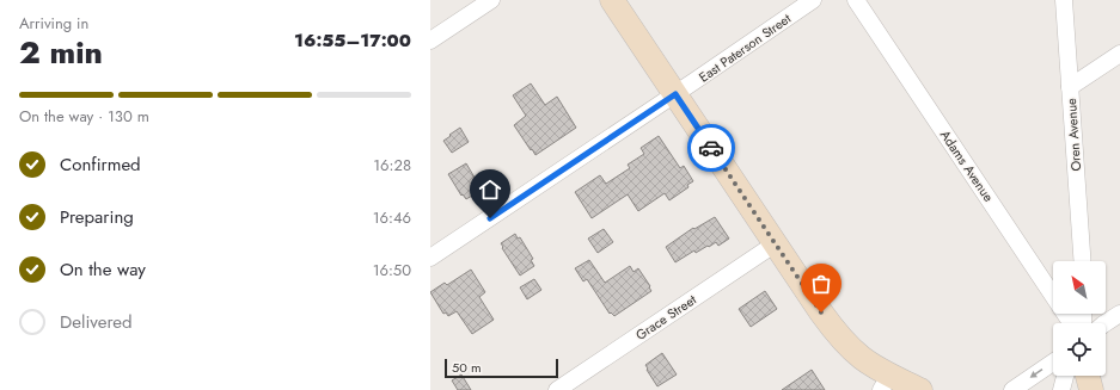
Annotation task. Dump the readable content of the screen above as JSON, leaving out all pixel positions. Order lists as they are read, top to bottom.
{
  "streets": {
    "street": [
      "East Paterson Street",
      "Oren Avenue",
      "Adams Avenue",
      "Grace Street"
    ]
  },
  "scale_bar": "50 m",
  "north": "top left",
  "page": {
    "heading": ["2 min", "Arriving in", "16:55–17:00"],
    "bar": "On the way · 130 m",
    "list": [
      ["Confirmed", "16:28"],
      ["Preparing", "16:46"],
      ["On the way", "16:50"],
      "Delivered"
    ],
    "scale": "50 m"
  }
}
